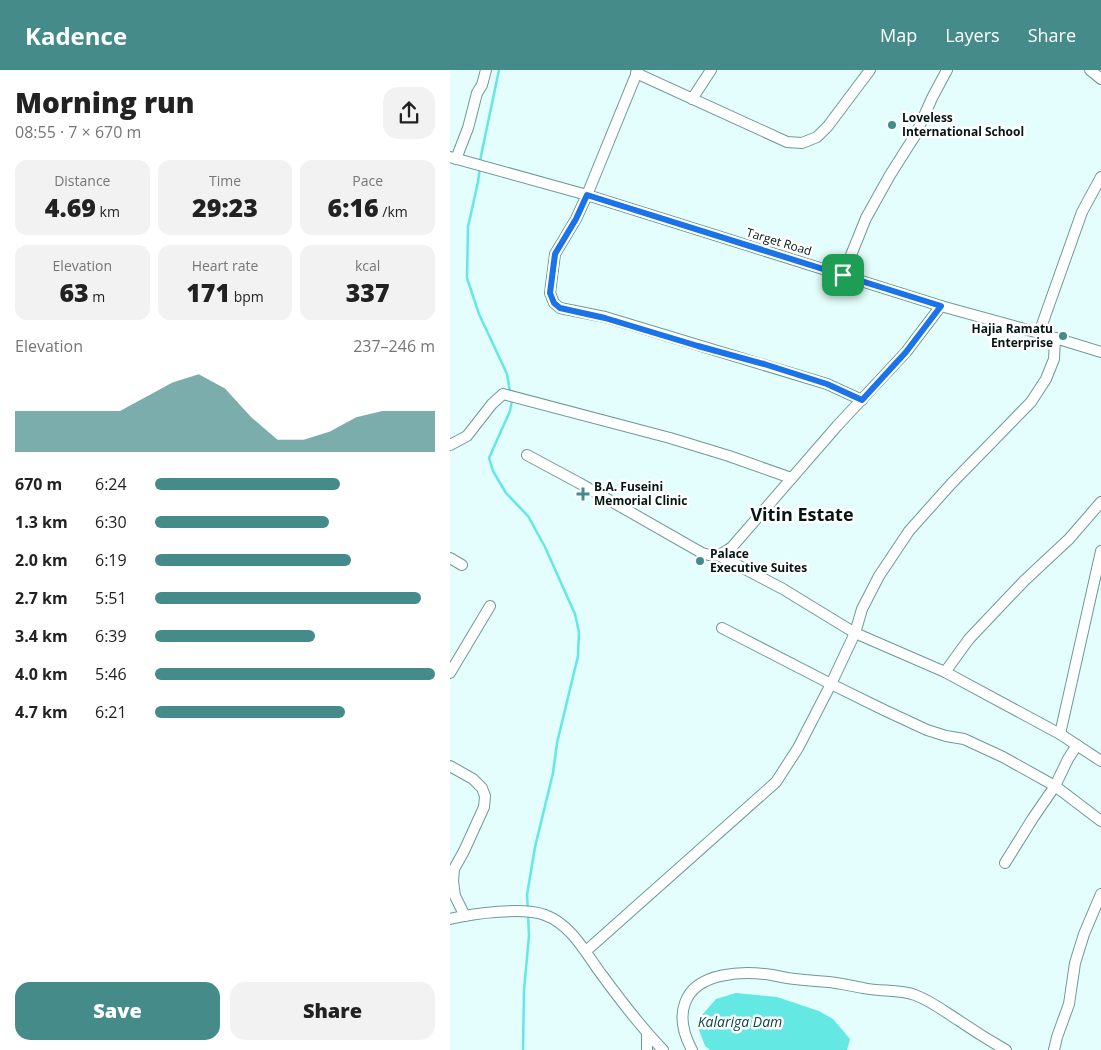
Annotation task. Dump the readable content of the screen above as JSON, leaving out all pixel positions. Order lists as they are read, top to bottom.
{
  "streets": {
    "street": ["Target Road"]
  },
  "districts": ["Vitin Estate"],
  "water": ["Kalariga Dam"],
  "places": {
    "other": ["Loveless International School", "Hajia Ramatu Enterprise", "Palace Executive Suites"],
    "health": ["B.A. Fuseini Memorial Clinic"]
  },
  "page": {
    "header": "Kadence",
    "nav": ["Map", "Layers", "Share"],
    "heading": ["Morning run", "08:55 · 7 × 670 m"],
    "stats": [
      ["Distance", "4.69 km"],
      ["Time", "29:23"],
      ["Pace", "6:16 /km"],
      ["Elevation", "63 m"],
      ["Heart rate", "171 bpm"],
      ["kcal", "337"]
    ],
    "chart": ["Elevation", "237–246 m"],
    "list": [
      {
        "name": "670 m",
        "note": "6:24"
      },
      {
        "name": "1.3 km",
        "note": "6:30"
      },
      {
        "name": "2.0 km",
        "note": "6:19"
      },
      {
        "name": "2.7 km",
        "note": "5:51"
      },
      {
        "name": "3.4 km",
        "note": "6:39"
      },
      {
        "name": "4.0 km",
        "note": "5:46"
      },
      {
        "name": "4.7 km",
        "note": "6:21"
      }
    ],
    "buttons": ["Save", "Share"]
  }
}
